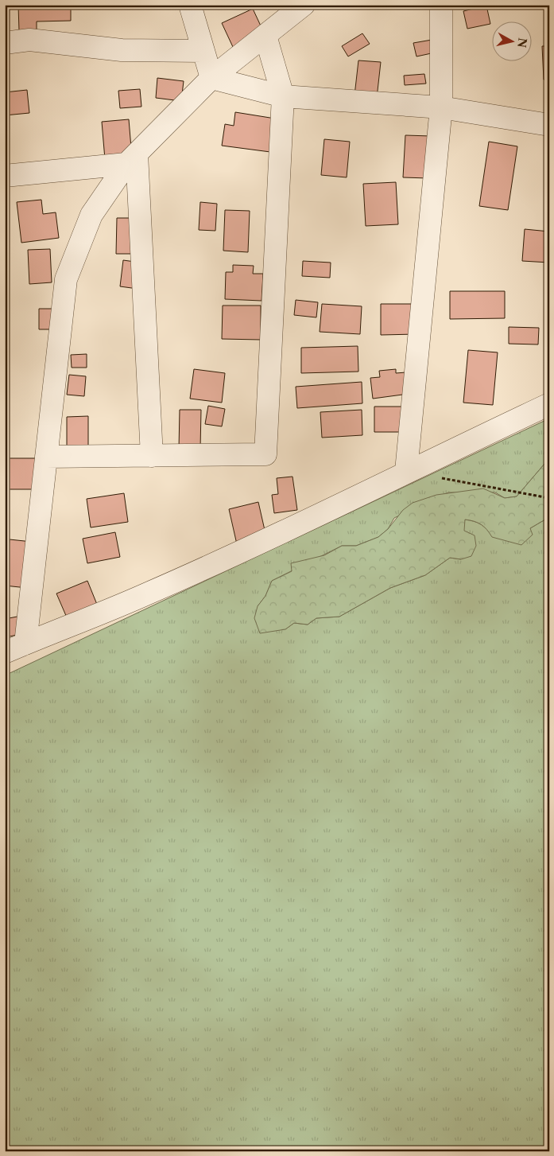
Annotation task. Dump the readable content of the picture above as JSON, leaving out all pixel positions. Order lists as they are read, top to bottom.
{
  "north": "right"
}
